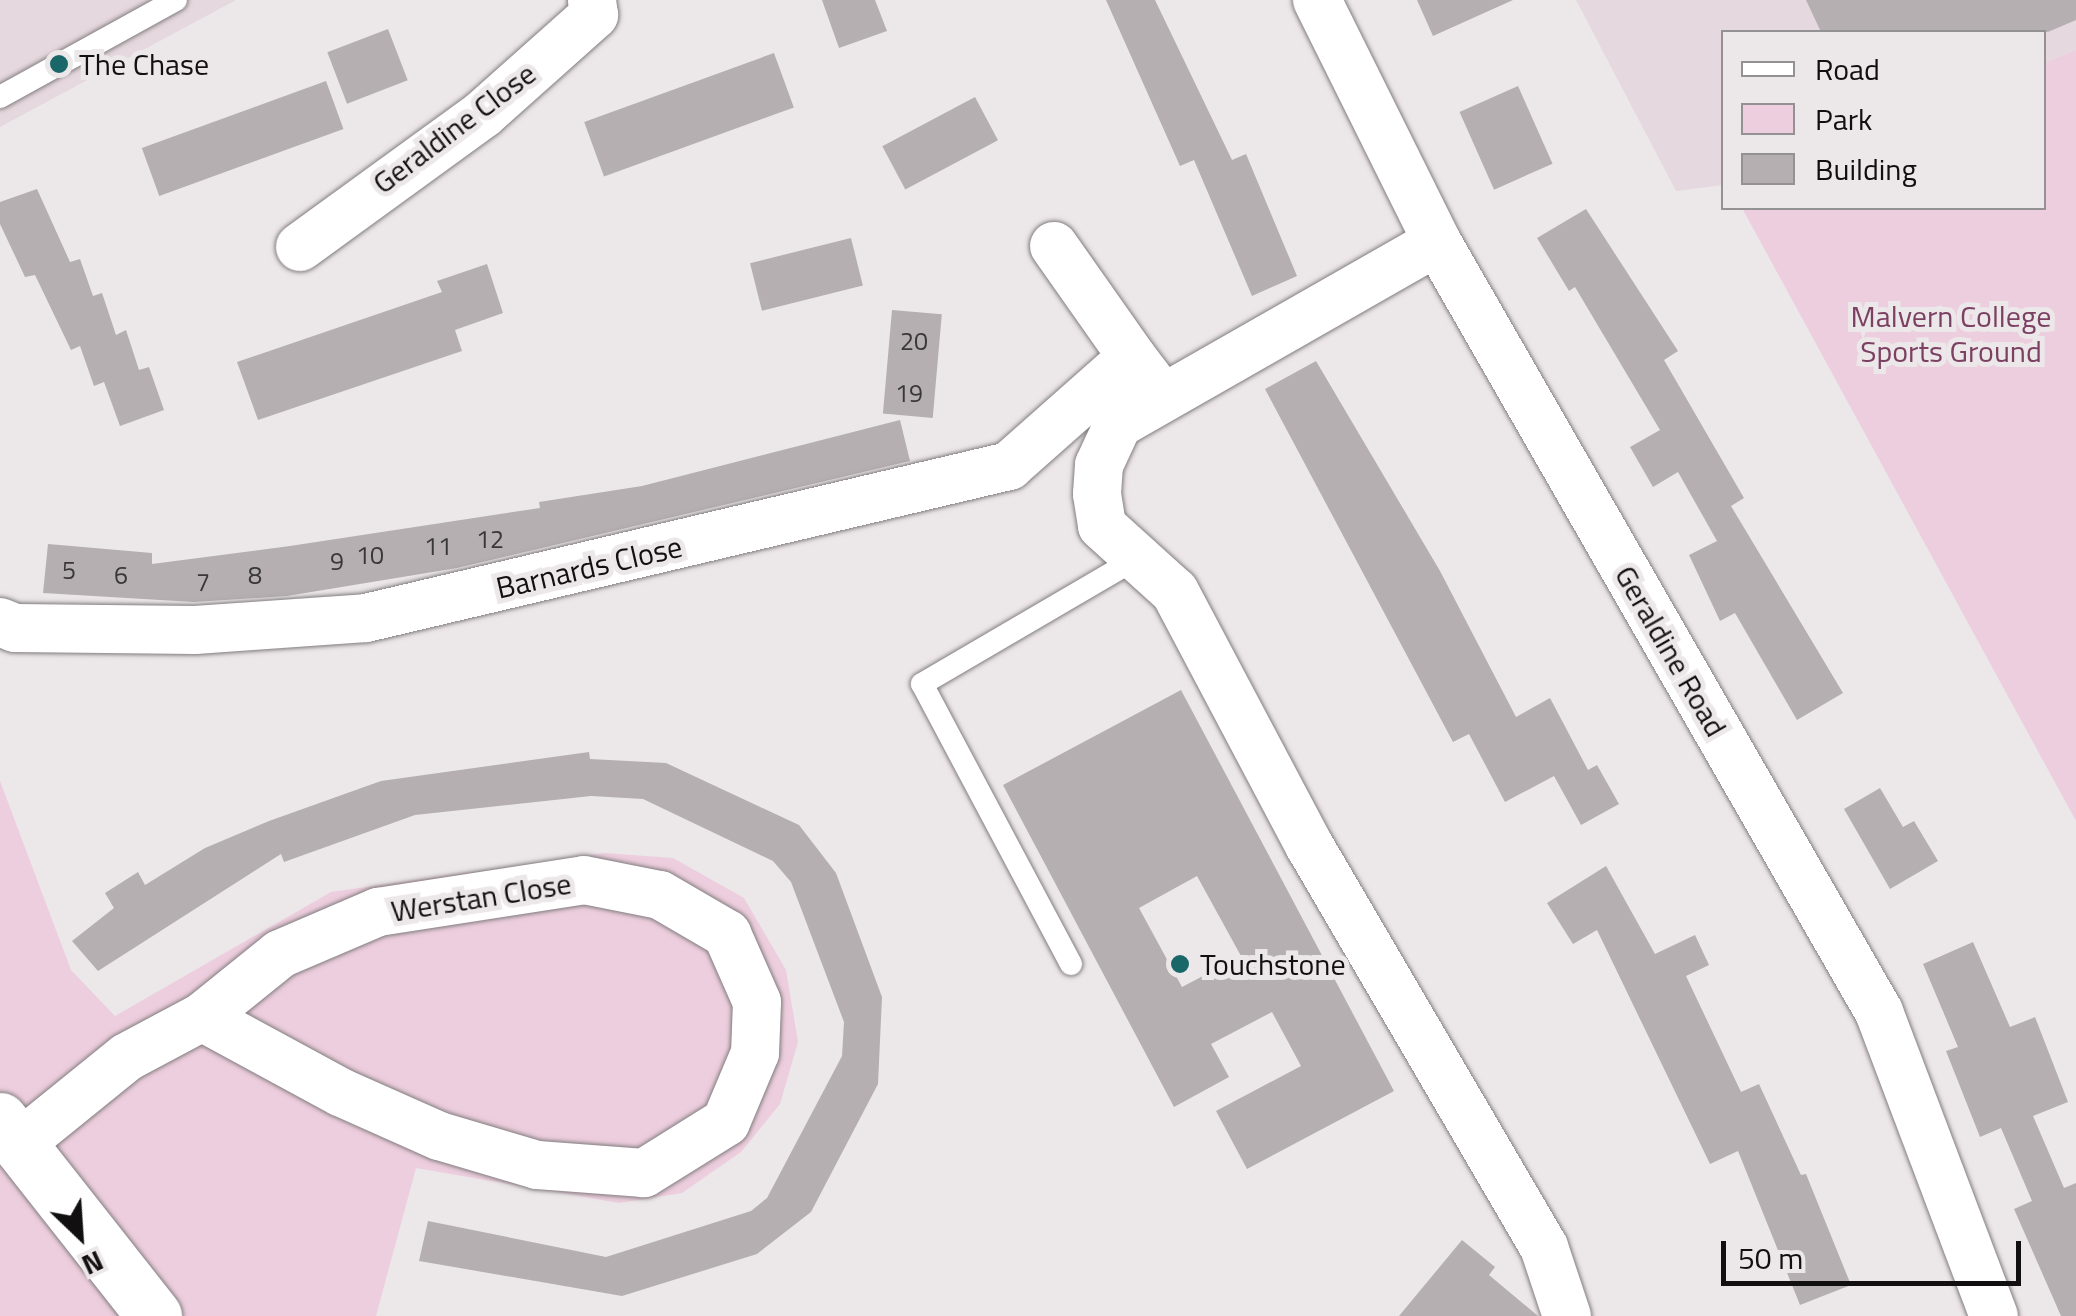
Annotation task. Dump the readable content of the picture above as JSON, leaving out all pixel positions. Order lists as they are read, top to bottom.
{
  "streets": {
    "street": [
      "Geraldine Close",
      "Barnards Close",
      "Geraldine Road",
      "Werstan Close"
    ]
  },
  "parks": ["Malvern College Sports Ground"],
  "places": ["The Chase", "Touchstone"],
  "house_numbers": [
    "20",
    "19",
    "12",
    "11",
    "10",
    "9",
    "5",
    "6",
    "8",
    "7"
  ],
  "legend": ["Road", "Park", "Building"],
  "scale_bar": "50 m",
  "north": "bottom right"
}
